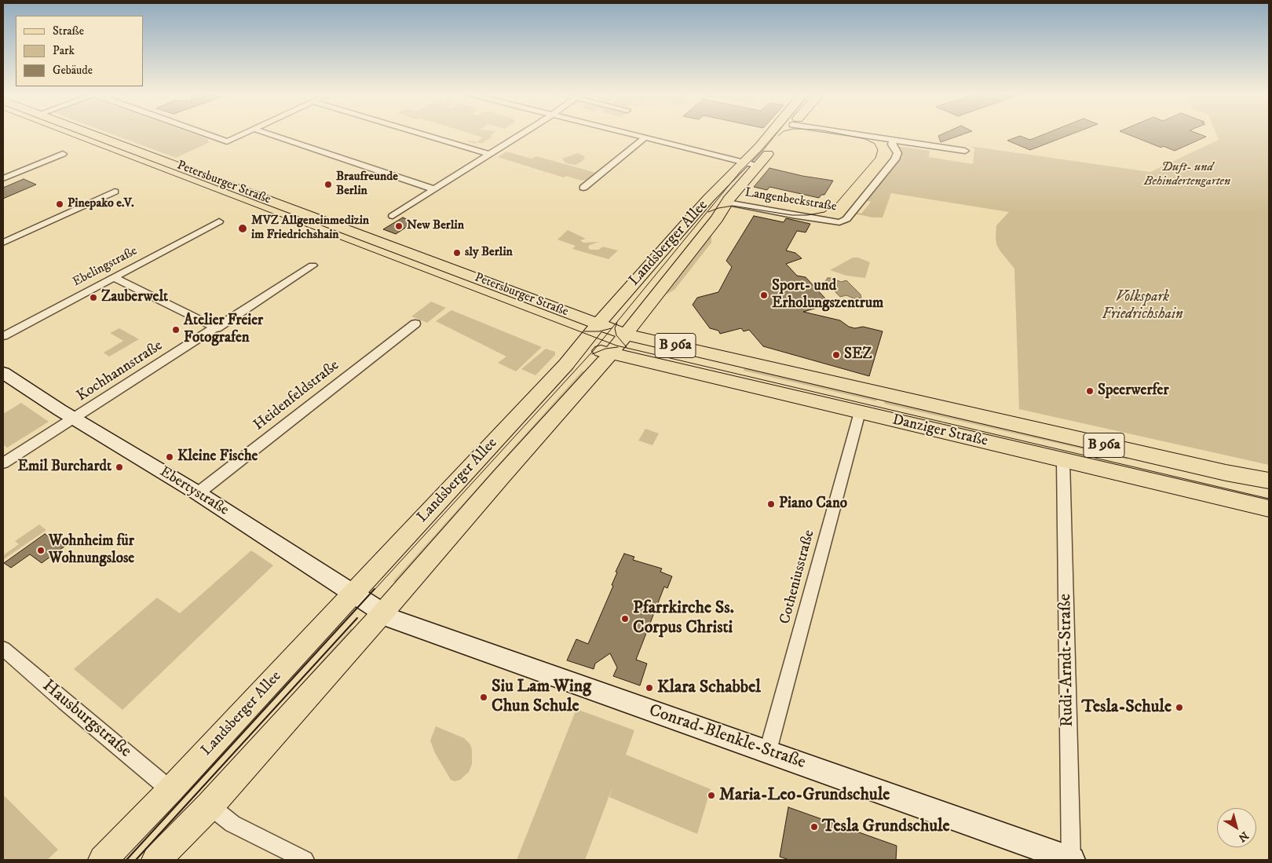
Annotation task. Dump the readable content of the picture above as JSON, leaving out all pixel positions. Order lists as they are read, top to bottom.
{
  "streets": {
    "main road": [
      "Petersburger Straße",
      "Landsberger Allee",
      "B 96a",
      "Danziger Straße"
    ],
    "street": [
      "Langenbeckstraße",
      "Ebelingstraße",
      "Kochhannstraße",
      "Heidenfeldstraße",
      "Ebertystraße",
      "Cotheniusstraße",
      "Rudi-Arndt-Straße",
      "Hausburgstraße",
      "Conrad-Blenkle-Straße"
    ]
  },
  "crossings": [
    ["Petersburger Straße", "Landsberger Allee"],
    ["Petersburger Straße", "B 96a"],
    ["Langenbeckstraße", "Landsberger Allee"],
    ["Landsberger Allee", "B 96a"],
    ["Landsberger Allee", "Danziger Straße"],
    ["Landsberger Allee", "Ebertystraße"],
    ["Landsberger Allee", "Hausburgstraße"],
    ["Landsberger Allee", "Conrad-Blenkle-Straße"],
    ["B 96a", "Danziger Straße"],
    ["Kochhannstraße", "Ebertystraße"],
    ["Heidenfeldstraße", "Ebertystraße"],
    ["Danziger Straße", "Cotheniusstraße"],
    ["Danziger Straße", "Rudi-Arndt-Straße"],
    ["Ebertystraße", "Conrad-Blenkle-Straße"],
    ["Cotheniusstraße", "Conrad-Blenkle-Straße"],
    ["Rudi-Arndt-Straße", "Conrad-Blenkle-Straße"]
  ],
  "parks": ["Duft- und Behindertengarten", "Volkspark Friedrichshain"],
  "places": [
    "Braufreunde Berlin",
    "Pinepako e.V.",
    "New Berlin",
    "MVZ Allgeneinmedizin im Friedrichshain",
    "sly Berlin",
    "Sport- und Erholungszentrum",
    "Zauberwelt",
    "Atelier Freier Fotografen",
    "SEZ",
    "Speerwerfer",
    "Kleine Fische",
    "Emil Burchardt",
    "Piano Cano",
    "Wohnheim für Wohnungslose",
    "Pfarrkirche Ss. Corpus Christi",
    "Klara Schabbel",
    "Siu Lam Wing Chun Schule",
    "Tesla-Schule",
    "Maria-Leo-Grundschule",
    "Tesla Grundschule"
  ],
  "legend": ["Straße", "Park", "Gebäude"],
  "north": "bottom right"
}
